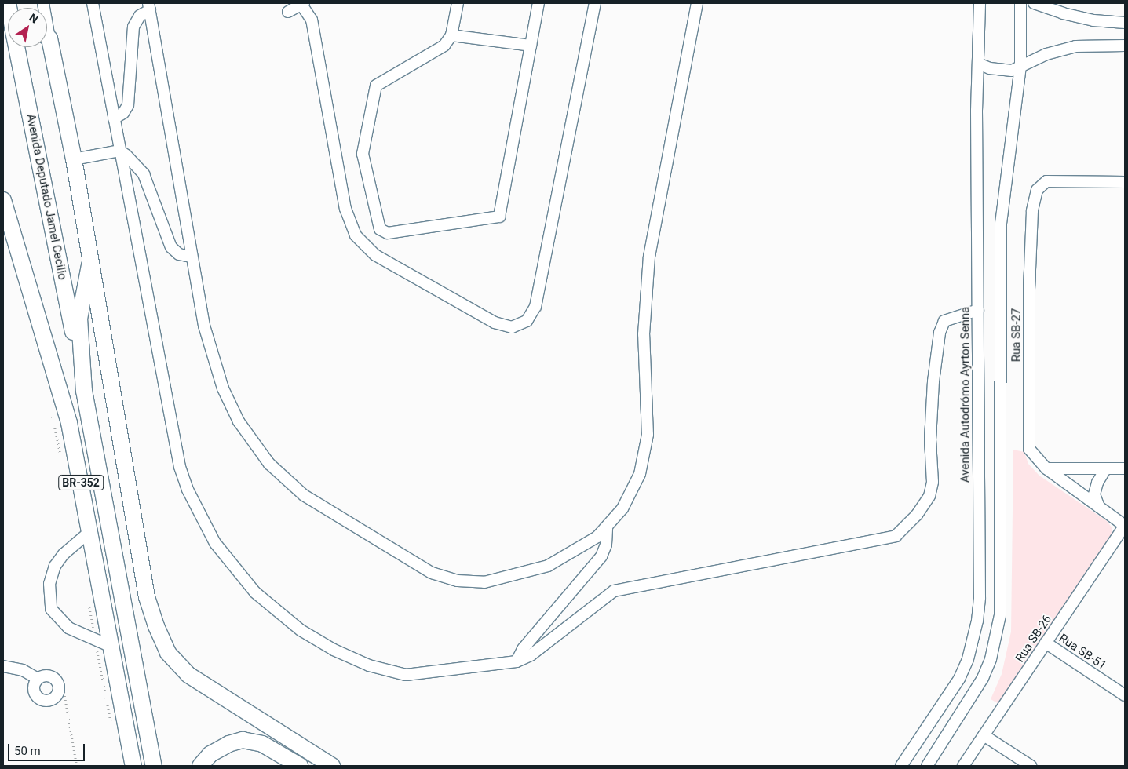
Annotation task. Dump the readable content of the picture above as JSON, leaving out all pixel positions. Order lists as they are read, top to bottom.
{
  "streets": {
    "highway": ["Avenida Deputado Jamel Cecilio", "BR-352"],
    "street": [
      "Rua SB-27",
      "Avenida Autodrómo Ayrton Senna",
      "Rua SB-26",
      "Rua SB-51"
    ]
  },
  "crossings": [
    ["Avenida Deputado Jamel Cecilio", "BR-352"],
    ["Rua SB-27", "Rua SB-26"],
    ["Rua SB-26", "Rua SB-51"]
  ],
  "scale_bar": "50 m",
  "north": "top right"
}
